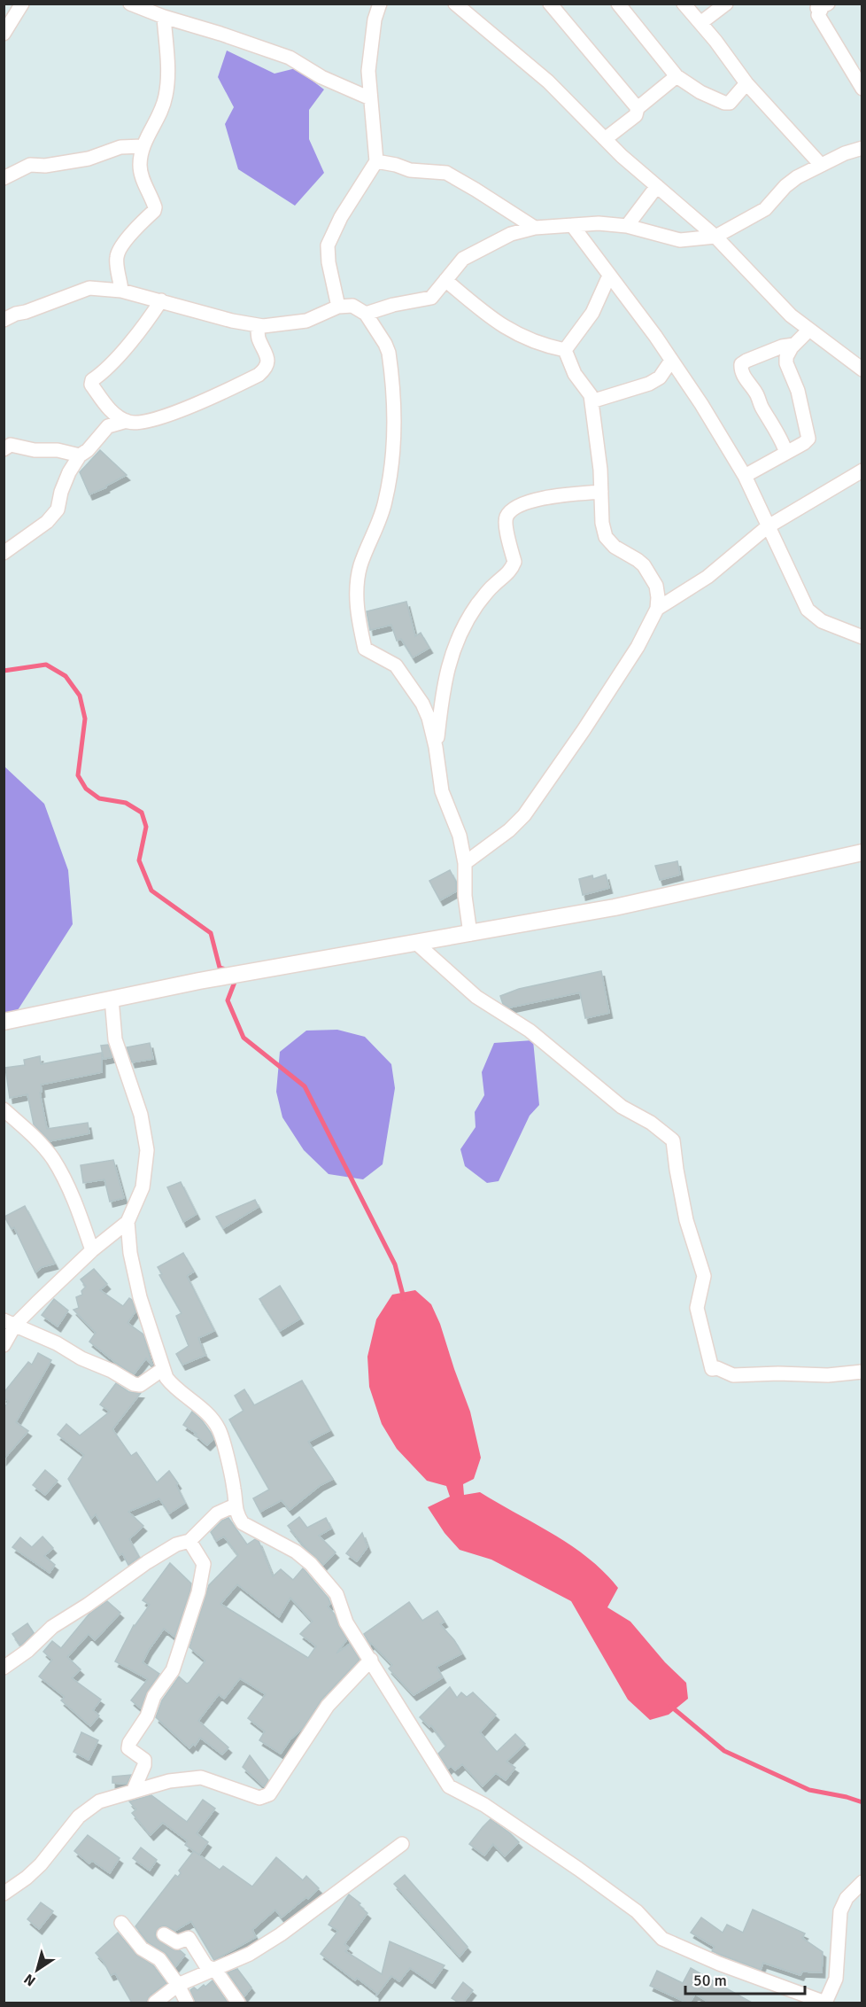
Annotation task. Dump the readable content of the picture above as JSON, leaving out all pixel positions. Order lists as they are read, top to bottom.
{
  "scale_bar": "50 m",
  "north": "bottom left"
}
